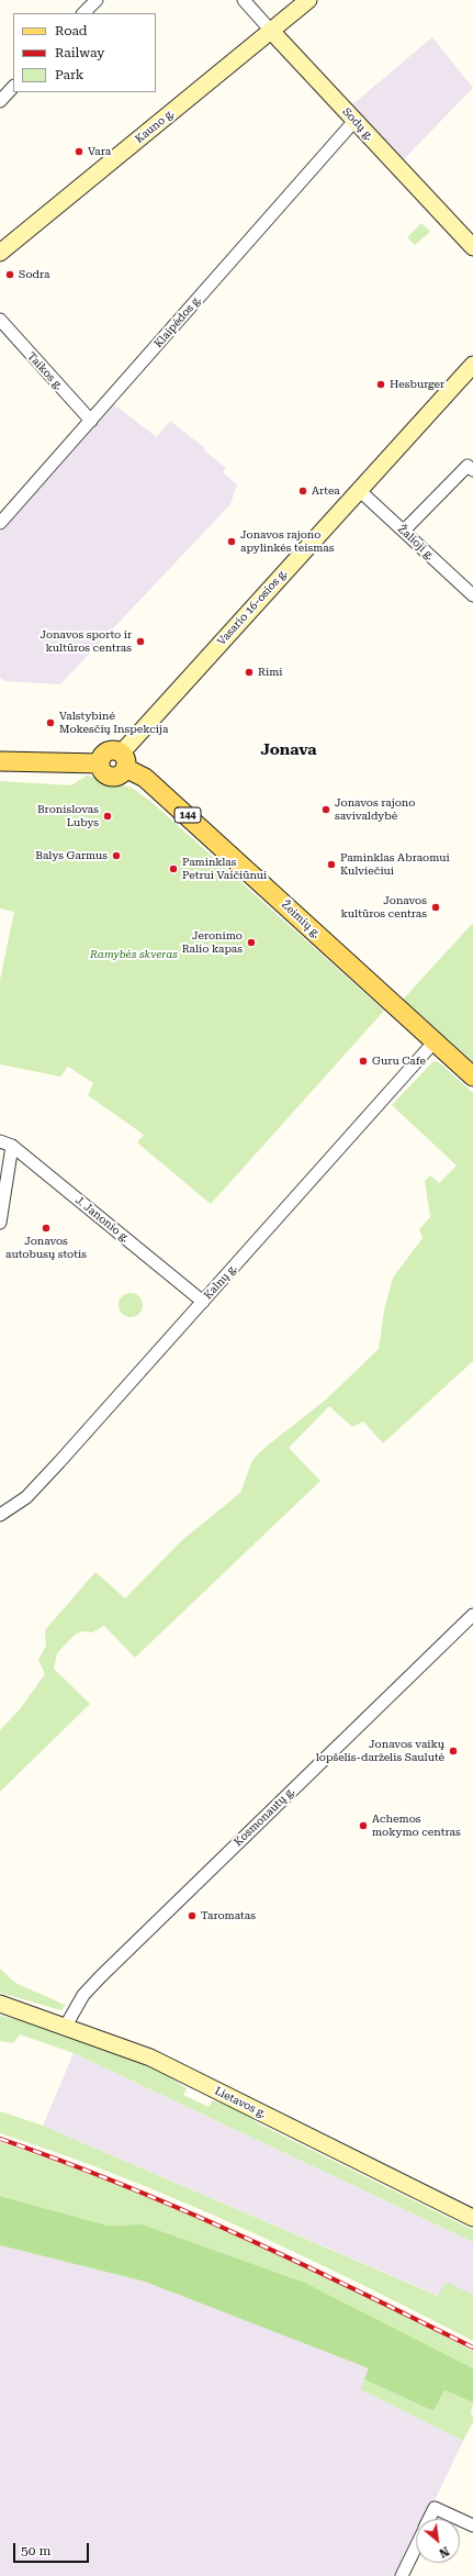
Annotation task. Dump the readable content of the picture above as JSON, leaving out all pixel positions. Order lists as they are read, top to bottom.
{
  "streets": {
    "main road": [
      "Sodų g.",
      "Kauno g.",
      "Vasario 16-osios g.",
      "144",
      "Žeimių g.",
      "Lietavos g."
    ],
    "street": [
      "Klaipėdos g.",
      "Taikos g.",
      "Žalioji g.",
      "J. Janonio g.",
      "Kalnų g.",
      "Kosmonautų g."
    ]
  },
  "crossings": [
    ["Sodų g.", "Kauno g."],
    ["Sodų g.", "Klaipėdos g."],
    ["Klaipėdos g.", "Taikos g."],
    ["Žalioji g.", "Vasario 16-osios g."],
    ["Vasario 16-osios g.", "Žeimių g."],
    ["Žeimių g.", "Kalnų g."],
    ["J. Janonio g.", "Kalnų g."],
    ["Kosmonautų g.", "Lietavos g."]
  ],
  "districts": ["Jonava"],
  "parks": ["Ramybės skveras"],
  "places": [
    "Vara",
    "Sodra",
    "Hesburger",
    "Artea",
    "Jonavos rajono apylinkės teismas",
    "Jonavos sporto ir kultūros centras",
    "Rimi",
    "Valstybinė Mokesčių Inspekcija",
    "Jonavos rajono savivaldybė",
    "Bronislovas Lubys",
    "Balys Garmus",
    "Paminklas Abraomui Kulviečiui",
    "Paminklas Petrui Vaičiūnui",
    "Jonavos kultūros centras",
    "Jeronimo Ralio kapas",
    "Guru Cafe",
    "Jonavos autobusų stotis",
    "Jonavos vaikų lopšelis-darželis Saulutė",
    "Achemos mokymo centras",
    "Taromatas"
  ],
  "legend": ["Road", "Railway", "Park"],
  "scale_bar": "50 m",
  "north": "bottom right"
}
